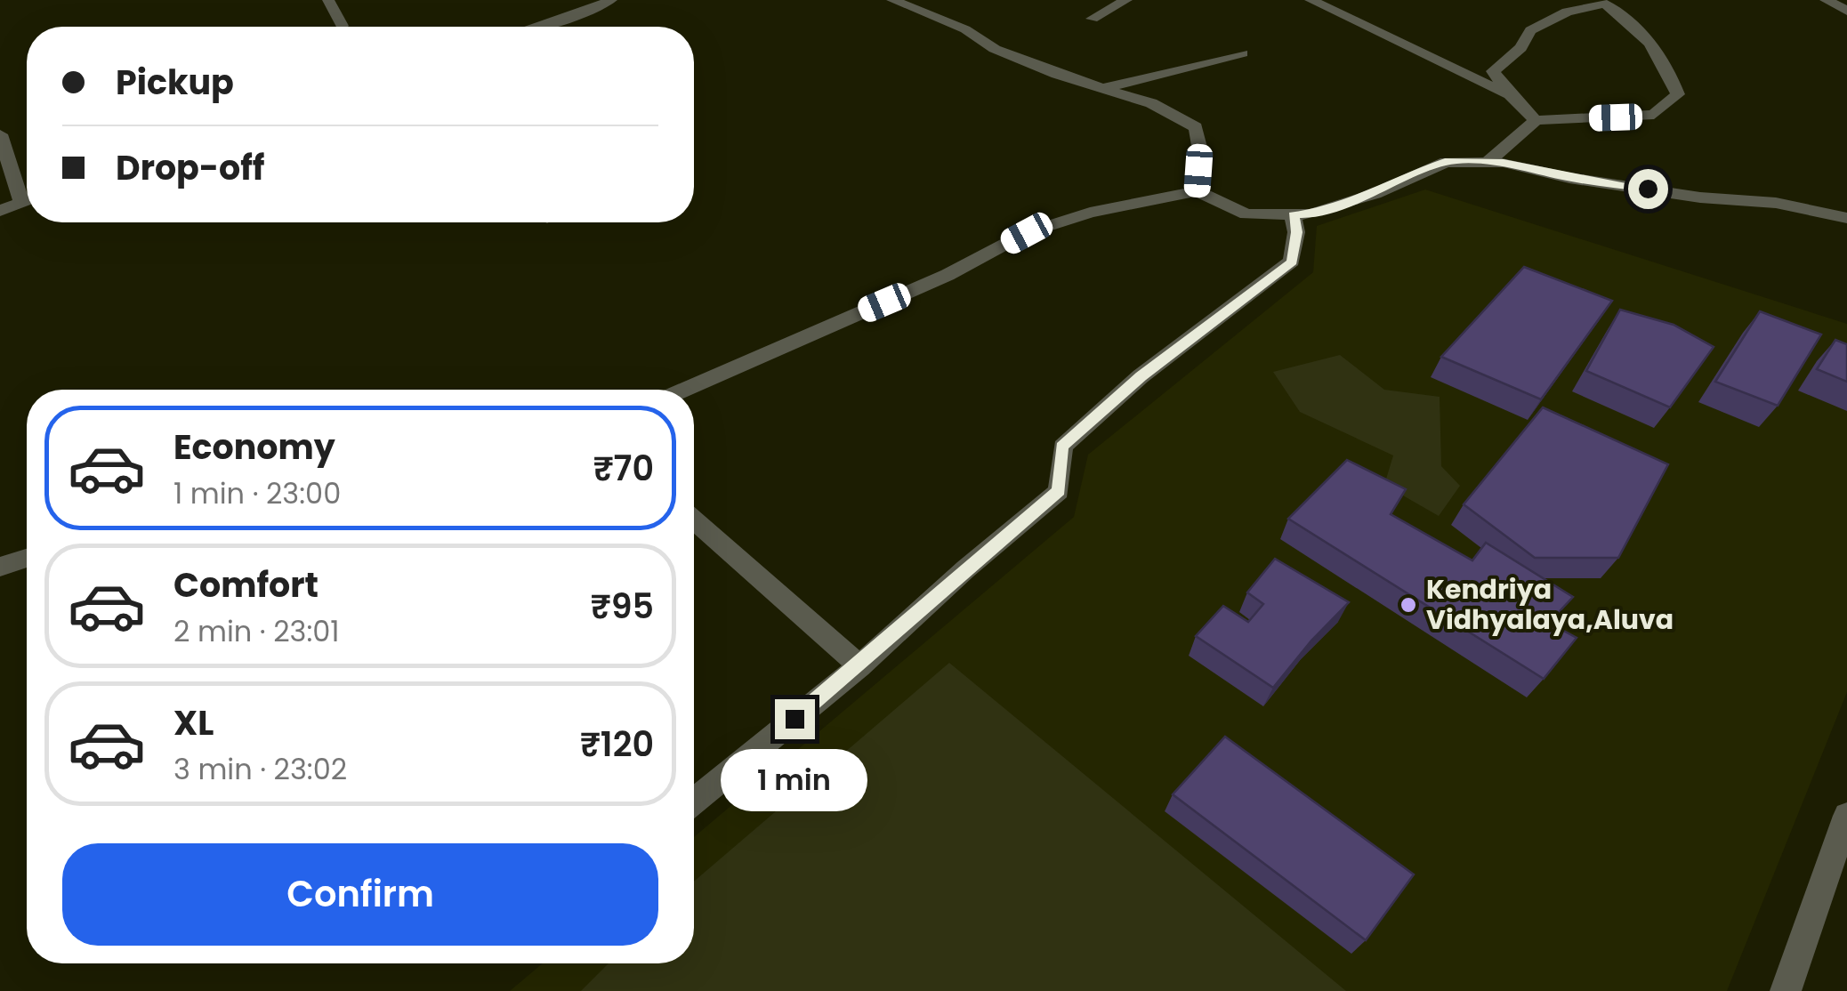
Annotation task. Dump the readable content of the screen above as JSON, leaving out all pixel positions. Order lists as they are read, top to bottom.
{
  "places": ["Kendriya Vidhyalaya,Aluva"],
  "page": {
    "banner": ["Pickup", "Drop-off"],
    "list": [
      {
        "name": "Economy",
        "note": "1 min · 23:00",
        "value": "₹70"
      },
      {
        "name": "Comfort",
        "note": "2 min · 23:01",
        "value": "₹95"
      },
      {
        "name": "XL",
        "note": "3 min · 23:02",
        "value": "₹120"
      }
    ],
    "bubble": "1 min",
    "buttons": "Confirm"
  }
}
